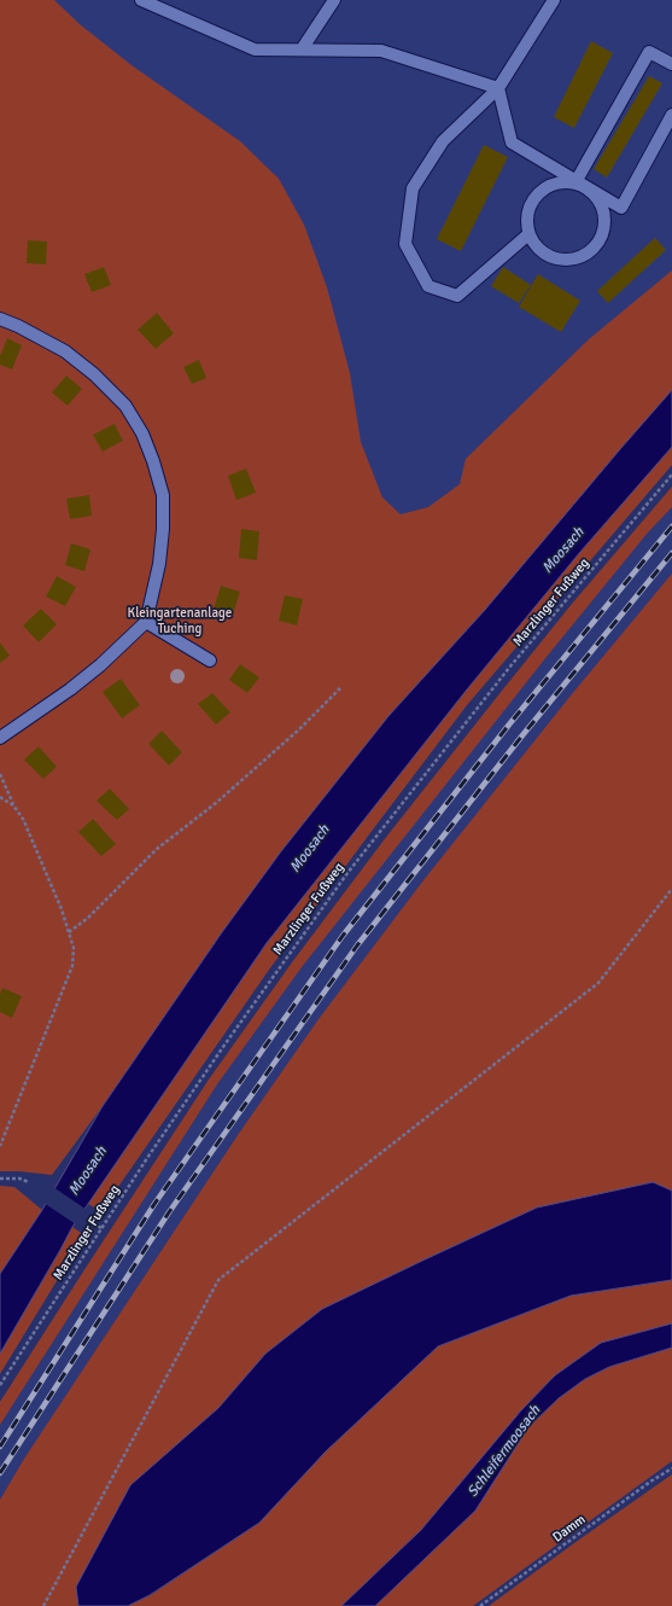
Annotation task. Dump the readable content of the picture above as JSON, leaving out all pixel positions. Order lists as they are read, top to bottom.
{
  "streets": {
    "path": ["Marzlinger Fußweg", "Damm"]
  },
  "water": ["Moosach", "Schleifermoosach"],
  "parks": ["Kleingartenanlage Tuching"]
}
